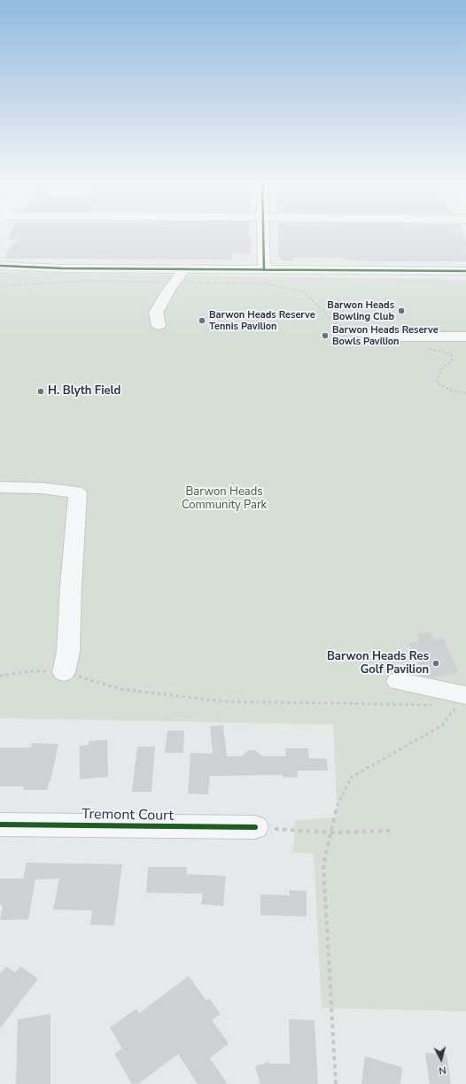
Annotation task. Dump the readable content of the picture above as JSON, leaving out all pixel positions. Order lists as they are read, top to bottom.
{
  "streets": {
    "street": ["Tremont Court"]
  },
  "parks": ["Barwon Heads Community Park"],
  "places": [
    "Barwon Heads Bowling Club",
    "Barwon Heads Reserve Tennis Pavilion",
    "Barwon Heads Reserve Bowls Pavilion",
    "H. Blyth Field",
    "Barwon Heads Res Golf Pavilion"
  ],
  "north": "bottom"
}
